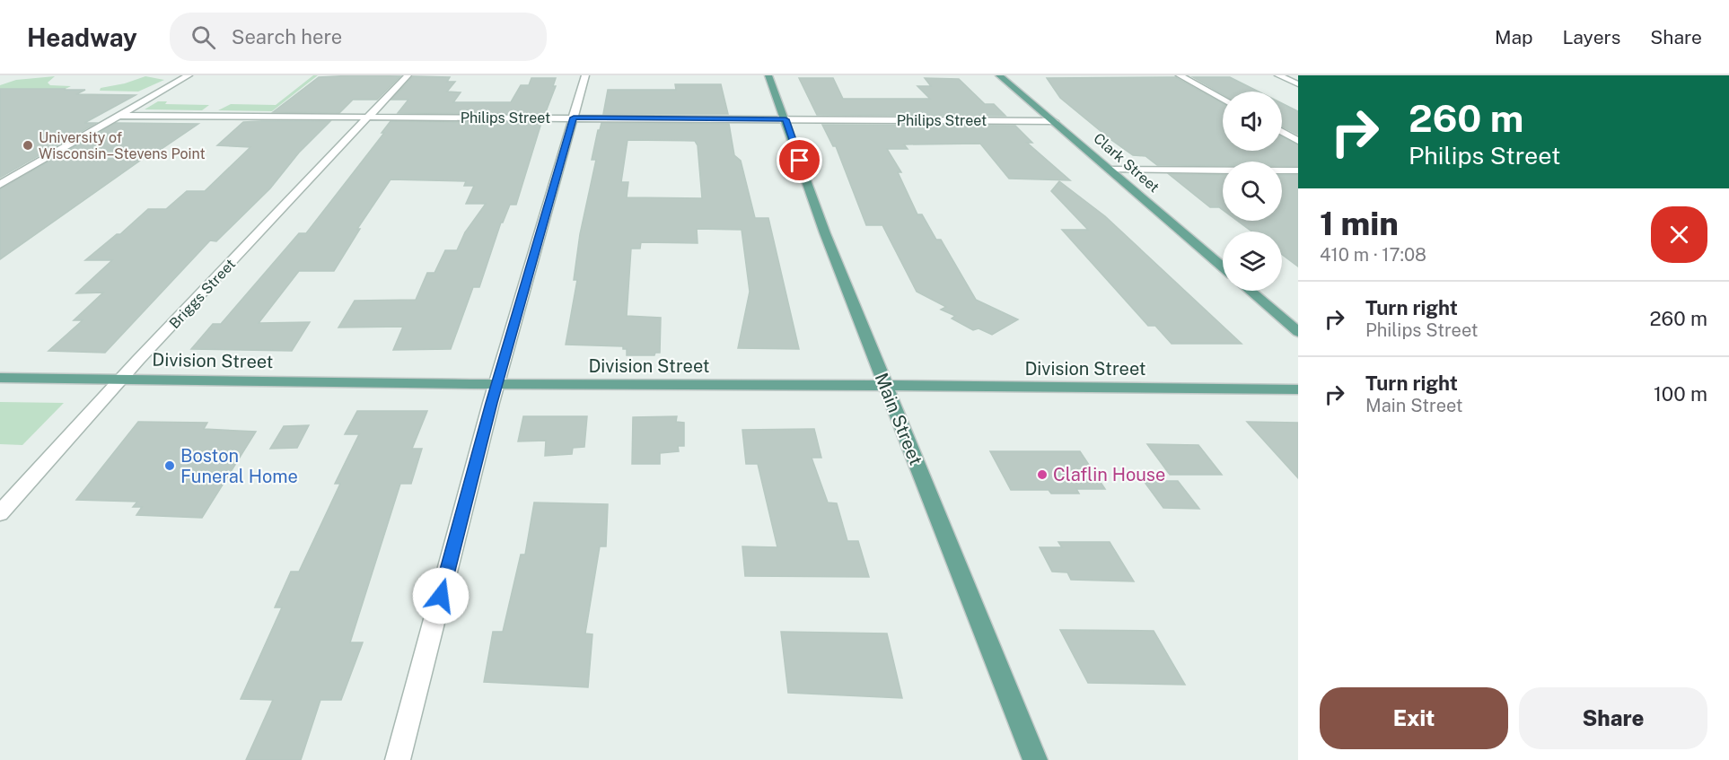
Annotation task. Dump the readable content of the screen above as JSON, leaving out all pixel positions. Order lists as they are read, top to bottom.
{
  "streets": {
    "main road": ["Clark Street", "Division Street", "Main Street"],
    "street": ["Philips Street", "Briggs Street"]
  },
  "crossings": [
    ["Philips Street", "Clark Street"],
    ["Philips Street", "Briggs Street"],
    ["Philips Street", "Main Street"],
    ["Briggs Street", "Division Street"],
    ["Division Street", "Main Street"]
  ],
  "places": ["University of Wisconsin–Stevens Point", "Boston Funeral Home", "Claflin House"],
  "page": {
    "header": "Headway",
    "search": "Search here",
    "nav": ["Map", "Layers", "Share"],
    "turn": ["260 m", "Philips Street"],
    "heading": ["1 min", "410 m · 17:08"],
    "list": [
      {
        "name": "Turn right",
        "note": "Philips Street",
        "value": "260 m"
      },
      {
        "name": "Turn right",
        "note": "Main Street",
        "value": "100 m"
      }
    ],
    "buttons": ["Exit", "Share"]
  }
}
